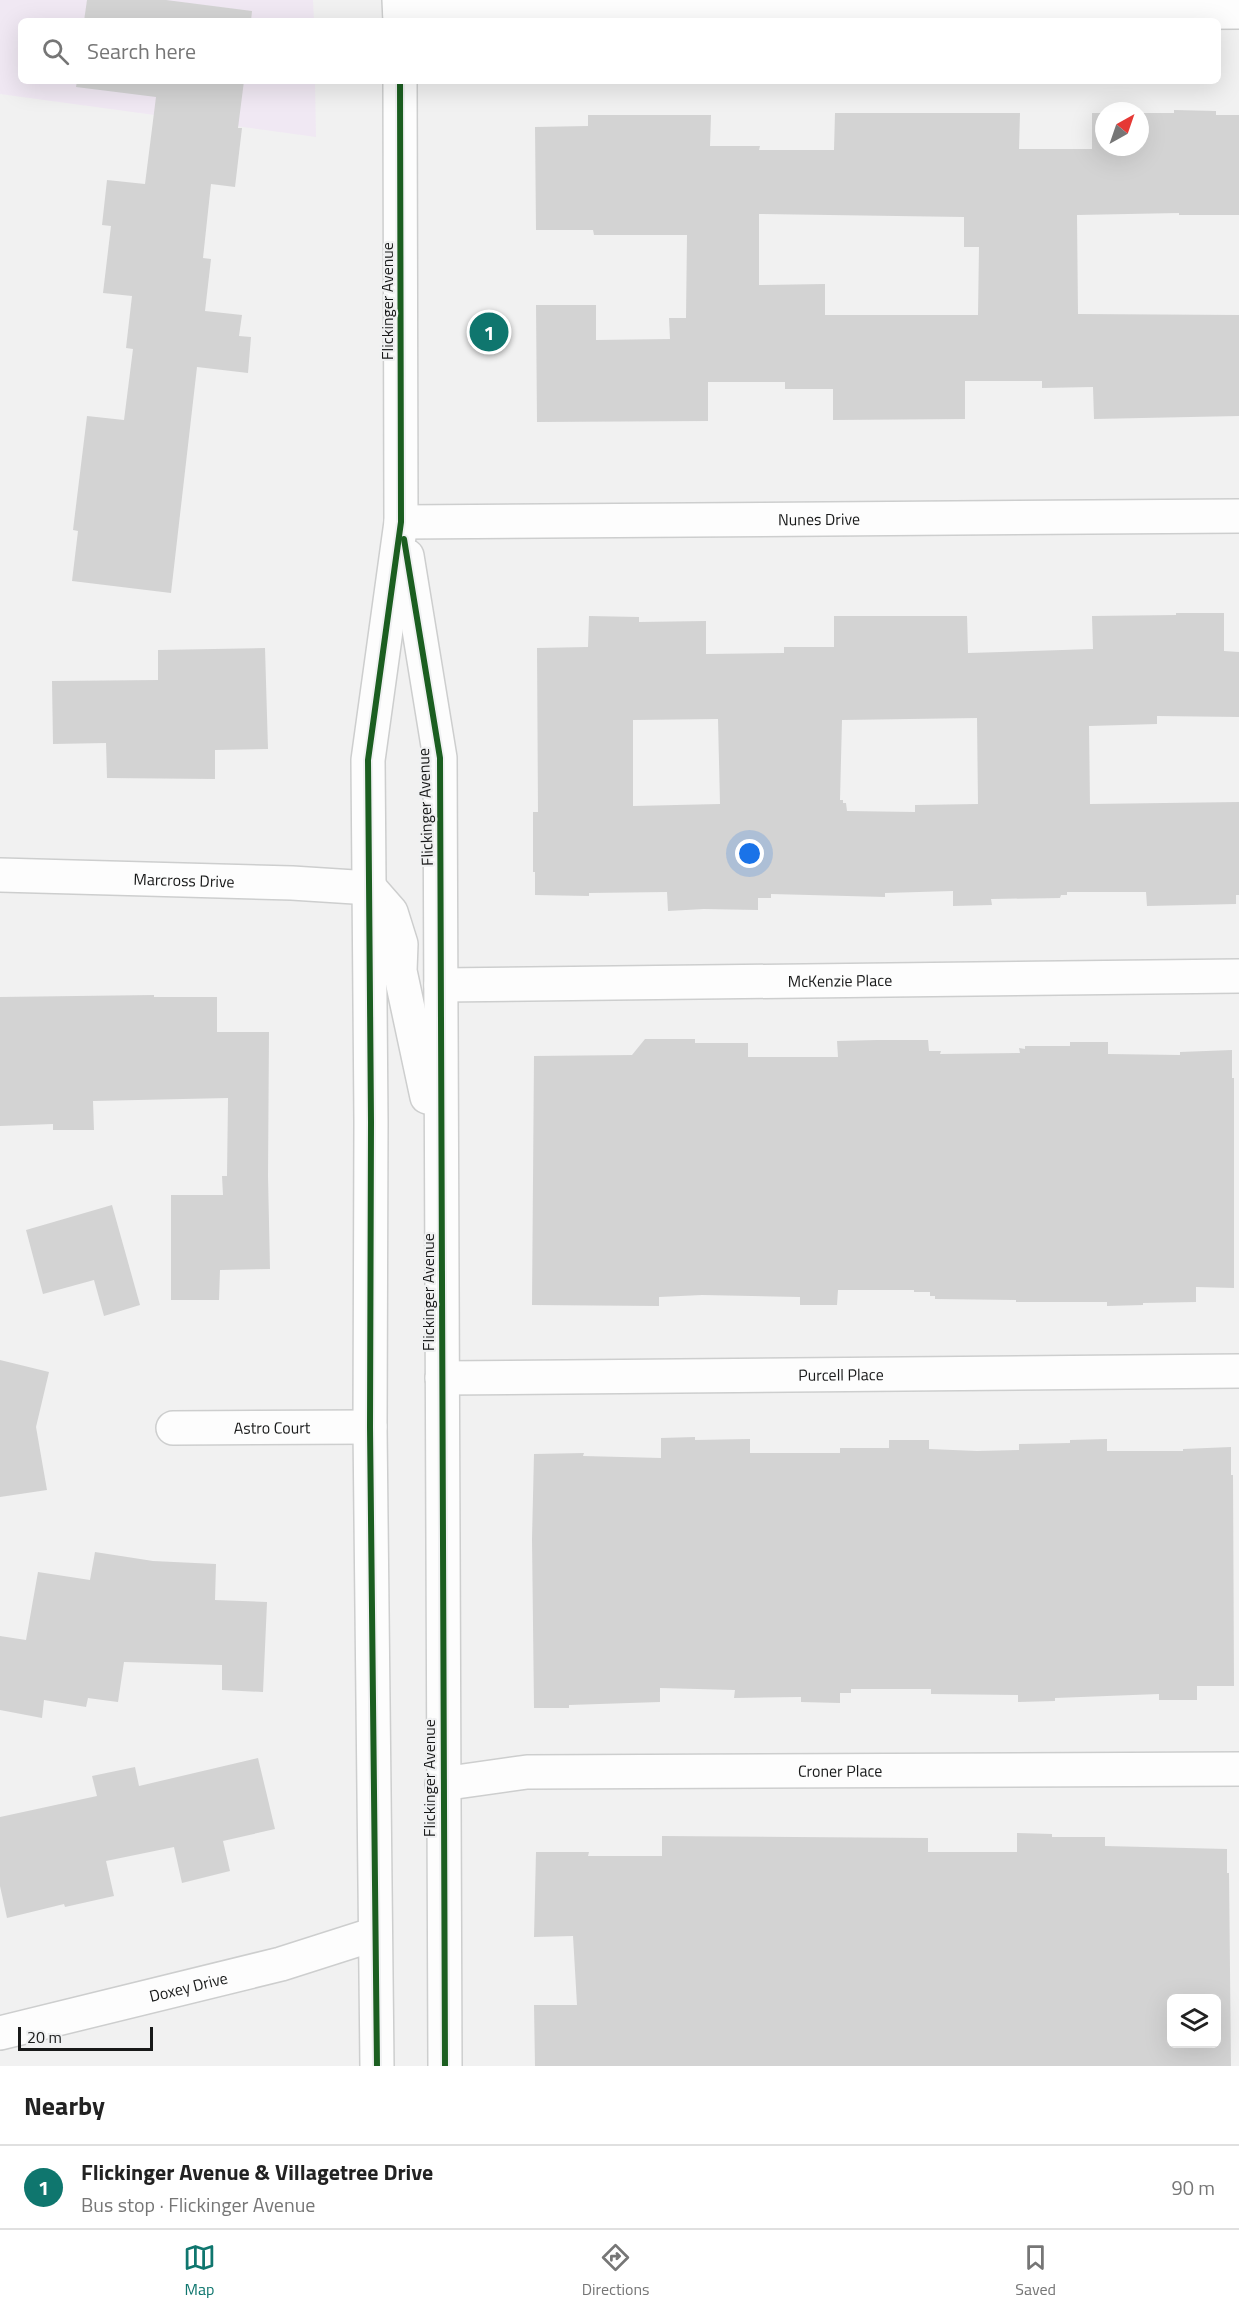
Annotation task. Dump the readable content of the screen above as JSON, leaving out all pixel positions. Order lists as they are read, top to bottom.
{
  "streets": {
    "street": [
      "Flickinger Avenue",
      "Nunes Drive",
      "Marcross Drive",
      "McKenzie Place",
      "Purcell Place",
      "Astro Court",
      "Croner Place",
      "Doxey Drive"
    ]
  },
  "crossings": [
    ["Flickinger Avenue", "Nunes Drive"],
    ["Flickinger Avenue", "Marcross Drive"],
    ["Flickinger Avenue", "McKenzie Place"],
    ["Flickinger Avenue", "Purcell Place"],
    ["Flickinger Avenue", "Astro Court"],
    ["Flickinger Avenue", "Croner Place"],
    ["Flickinger Avenue", "Doxey Drive"]
  ],
  "scale_bar": "20 m",
  "north": "top right",
  "page": {
    "search": "Search here",
    "pins": "1",
    "scale": "20 m",
    "heading": "Nearby",
    "list": [
      {
        "mark": "1",
        "name": "Flickinger Avenue & Villagetree Drive",
        "note": "Bus stop · Flickinger Avenue",
        "value": "90 m"
      }
    ],
    "nav": ["Map", "Directions", "Saved"]
  }
}
